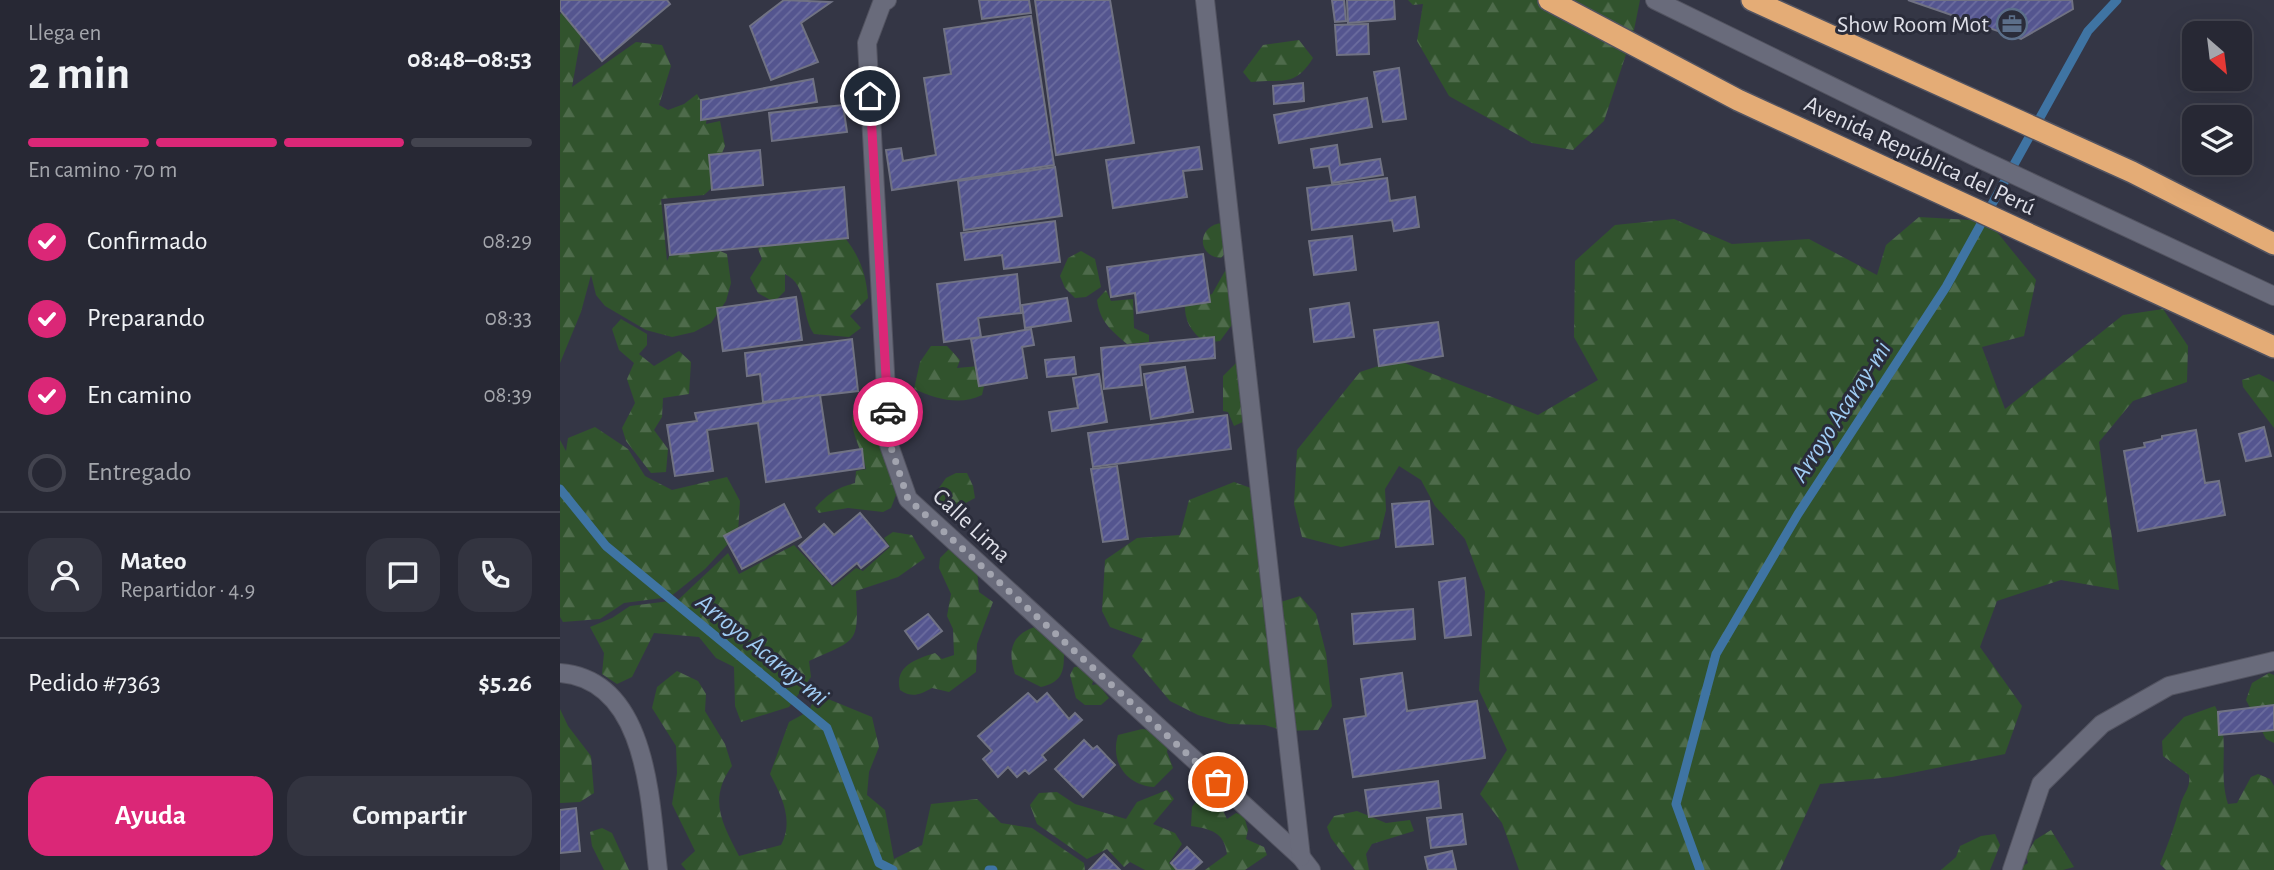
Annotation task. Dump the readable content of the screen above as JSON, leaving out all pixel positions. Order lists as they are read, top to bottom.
{
  "streets": {
    "highway": ["Avenida República del Perú"],
    "street": ["Calle Lima"]
  },
  "water": ["Arroyo Acaray-mi"],
  "places": {
    "office": ["Show Room Mot"]
  },
  "north": "bottom right",
  "page": {
    "heading": ["2 min", "Llega en", "08:48–08:53"],
    "panel": [
      "Mateo",
      "Repartidor · 4.9",
      "Pedido #7363",
      "$5.26"
    ],
    "bar": "En camino · 70 m",
    "list": [
      ["Confirmado", "08:29"],
      ["Preparando", "08:33"],
      ["En camino", "08:39"],
      "Entregado"
    ],
    "buttons": ["Ayuda", "Compartir"]
  }
}
